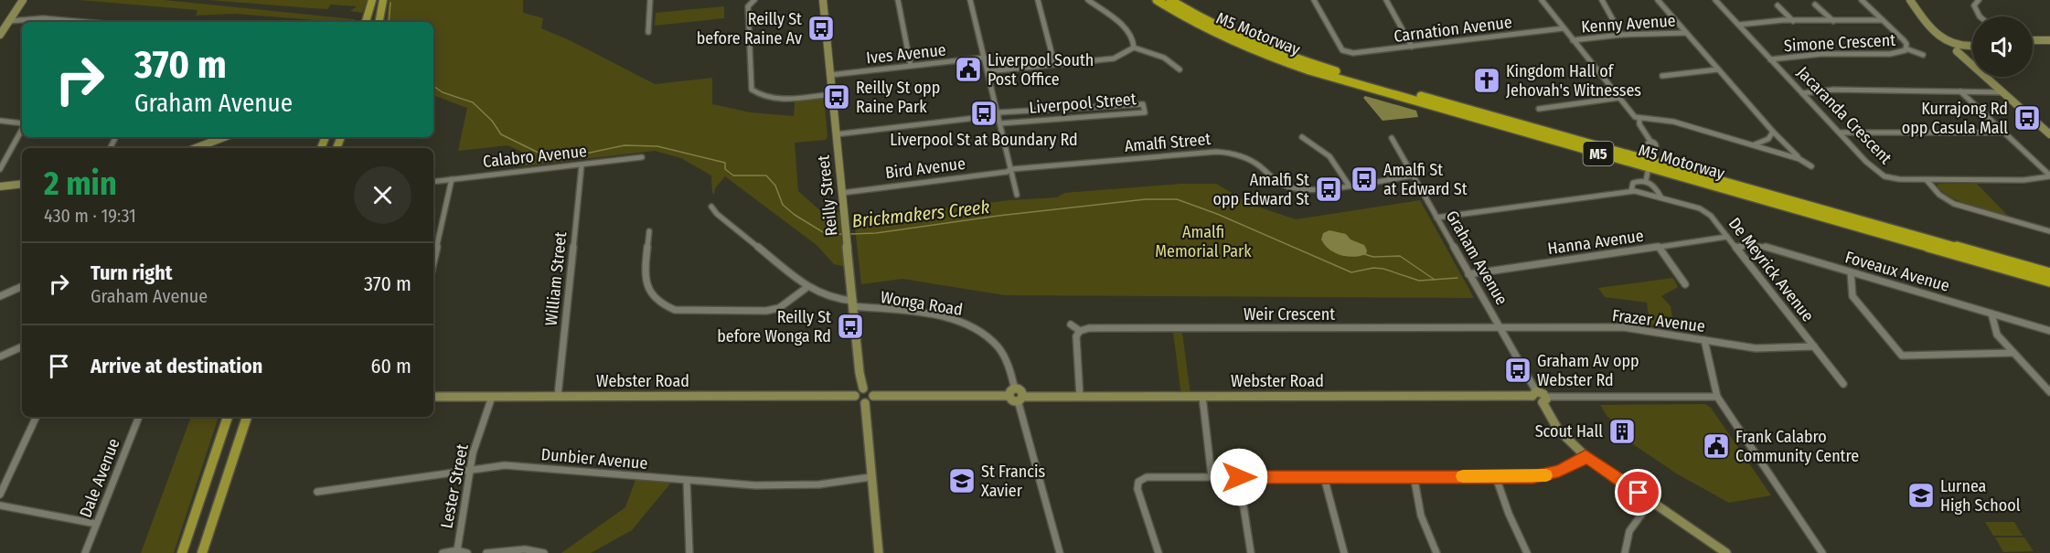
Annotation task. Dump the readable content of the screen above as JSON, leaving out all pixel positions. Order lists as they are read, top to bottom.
{
  "streets": {
    "highway": ["M5 Motorway", "M5"],
    "main road": ["Reilly Street"],
    "street": [
      "Kenny Avenue",
      "Carnation Avenue",
      "Simone Crescent",
      "Ives Avenue",
      "Liverpool Street",
      "Jacaranda Crescent",
      "Amalfi Street",
      "Calabro Avenue",
      "Bird Avenue",
      "Hanna Avenue",
      "Graham Avenue",
      "De Meyrick Avenue",
      "Foveaux Avenue",
      "William Street",
      "Wonga Road",
      "Weir Crescent",
      "Frazer Avenue",
      "Webster Road",
      "Dunbier Avenue",
      "Dale Avenue",
      "Lester Street"
    ]
  },
  "crossings": [
    ["Simone Crescent", "Jacaranda Crescent"],
    ["Ives Avenue", "Reilly Street"],
    ["Liverpool Street", "Reilly Street"],
    ["Amalfi Street", "Bird Avenue"],
    ["Amalfi Street", "Graham Avenue"],
    ["Calabro Avenue", "William Street"],
    ["Bird Avenue", "Reilly Street"],
    ["Reilly Street", "Wonga Road"],
    ["Reilly Street", "Webster Road"],
    ["Hanna Avenue", "Graham Avenue"],
    ["Hanna Avenue", "De Meyrick Avenue"],
    ["Graham Avenue", "Weir Crescent"],
    ["Graham Avenue", "Frazer Avenue"],
    ["Graham Avenue", "Webster Road"],
    ["De Meyrick Avenue", "Foveaux Avenue"],
    ["De Meyrick Avenue", "Frazer Avenue"],
    ["William Street", "Webster Road"],
    ["Weir Crescent", "Frazer Avenue"],
    ["Webster Road", "Lester Street"],
    ["Dunbier Avenue", "Lester Street"]
  ],
  "water": ["Brickmakers Creek"],
  "parks": ["Amalfi Memorial Park"],
  "places": {
    "bus stop": [
      "Reilly St before Raine Av",
      "Reilly St opp Raine Park",
      "Liverpool St at Boundary Rd",
      "Kurrajong Rd opp Casula Mall",
      "Amalfi St at Edward St",
      "Amalfi St opp Edward St",
      "Reilly St before Wonga Rd",
      "Graham Av opp Webster Rd"
    ],
    "public building": ["Liverpool South Post Office", "Frank Calabro Community Centre"],
    "church": ["Kingdom Hall of Jehovah's Witnesses"],
    "building": ["Scout Hall"],
    "school or university": ["St Francis Xavier", "Lurnea High School"]
  },
  "page": {
    "turn": ["370 m", "Graham Avenue"],
    "heading": ["2 min", "430 m · 19:31"],
    "list": [
      {
        "name": "Turn right",
        "note": "Graham Avenue",
        "value": "370 m"
      },
      {
        "name": "Arrive at destination",
        "value": "60 m"
      }
    ]
  }
}
